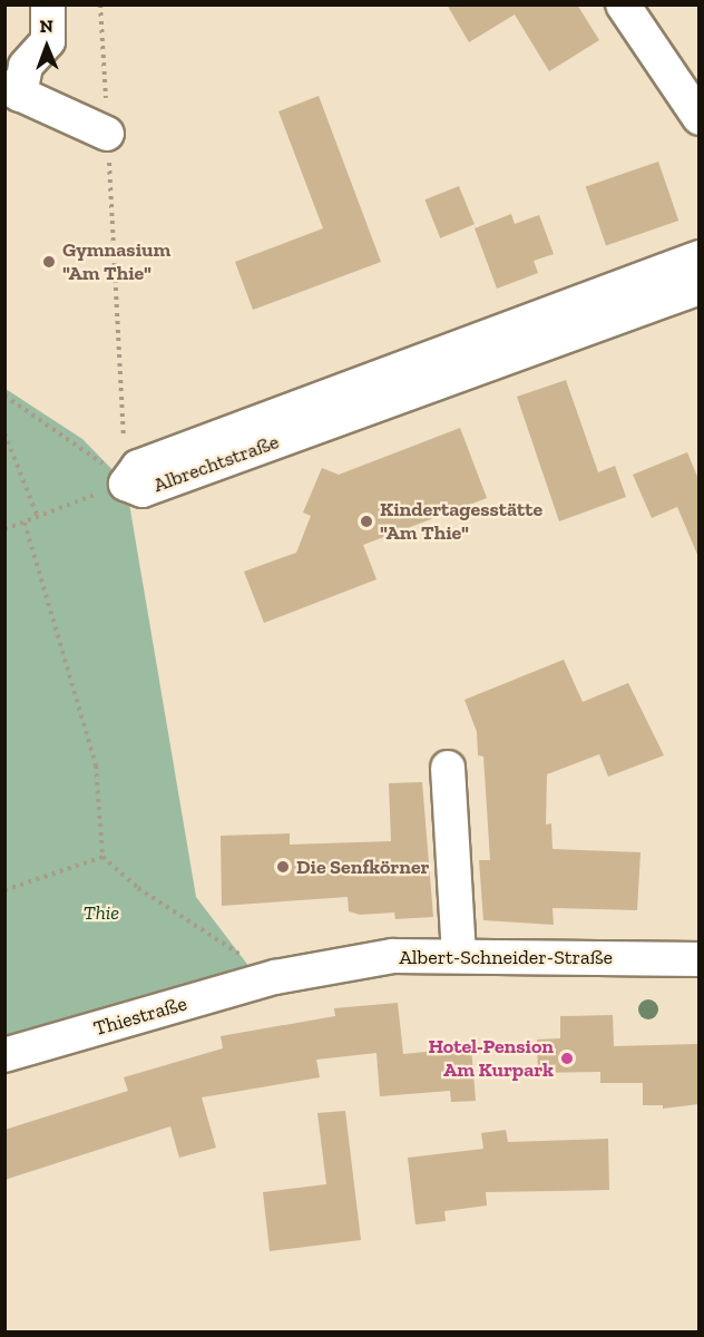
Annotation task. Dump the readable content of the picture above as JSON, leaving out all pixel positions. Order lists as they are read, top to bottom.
{
  "streets": {
    "street": ["Albrechtstraße", "Albert-Schneider-Straße", "Thiestraße"]
  },
  "crossings": [
    ["Albert-Schneider-Straße", "Thiestraße"]
  ],
  "parks": ["Thie"],
  "places": [
    "Gymnasium \"Am Thie\"",
    "Kindertagesstätte \"Am Thie\"",
    "Die Senfkörner",
    "Hotel-Pension Am Kurpark"
  ],
  "north": "top"
}
